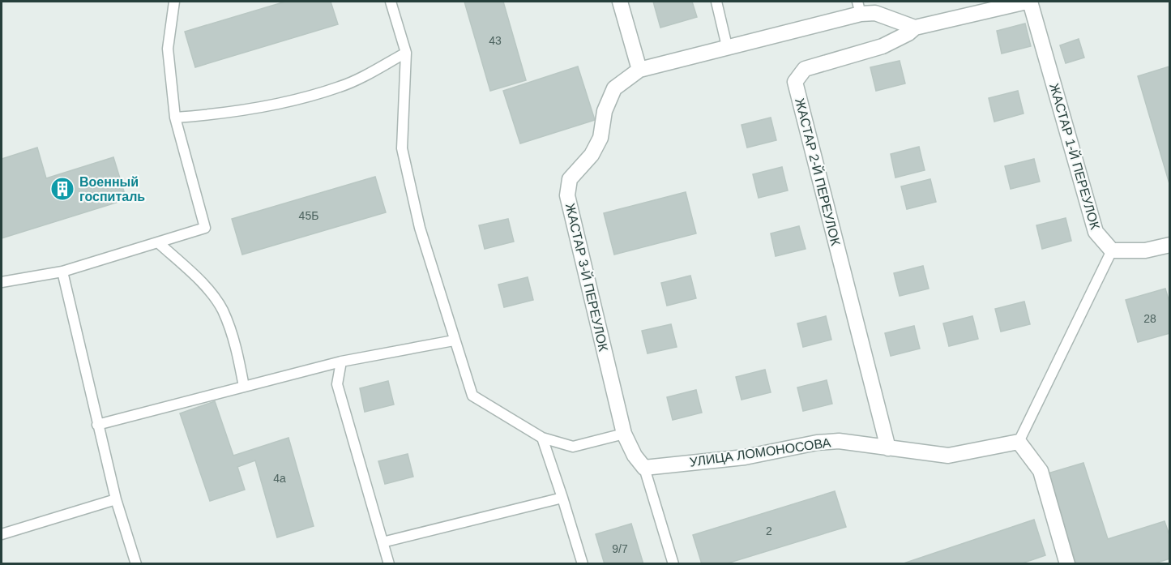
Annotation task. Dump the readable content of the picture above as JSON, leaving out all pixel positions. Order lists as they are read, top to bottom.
{
  "streets": {
    "street": [
      "ЖАСТАР 1-Й ПЕРЕУЛОК",
      "ЖАСТАР 2-Й ПЕРЕУЛОК",
      "ЖАСТАР 3-Й ПЕРЕУЛОК",
      "УЛИЦА ЛОМОНОСОВА"
    ]
  },
  "crossings": [
    ["ЖАСТАР 1-Й ПЕРЕУЛОК", "ЖАСТАР 2-Й ПЕРЕУЛОК"],
    ["ЖАСТАР 2-Й ПЕРЕУЛОК", "ЖАСТАР 3-Й ПЕРЕУЛОК"],
    ["ЖАСТАР 2-Й ПЕРЕУЛОК", "УЛИЦА ЛОМОНОСОВА"],
    ["ЖАСТАР 3-Й ПЕРЕУЛОК", "УЛИЦА ЛОМОНОСОВА"]
  ],
  "places": {
    "building": ["Военный госпиталь"]
  },
  "house_numbers": [
    "43",
    "45Б",
    "28",
    "4а",
    "2",
    "9/7"
  ]
}
